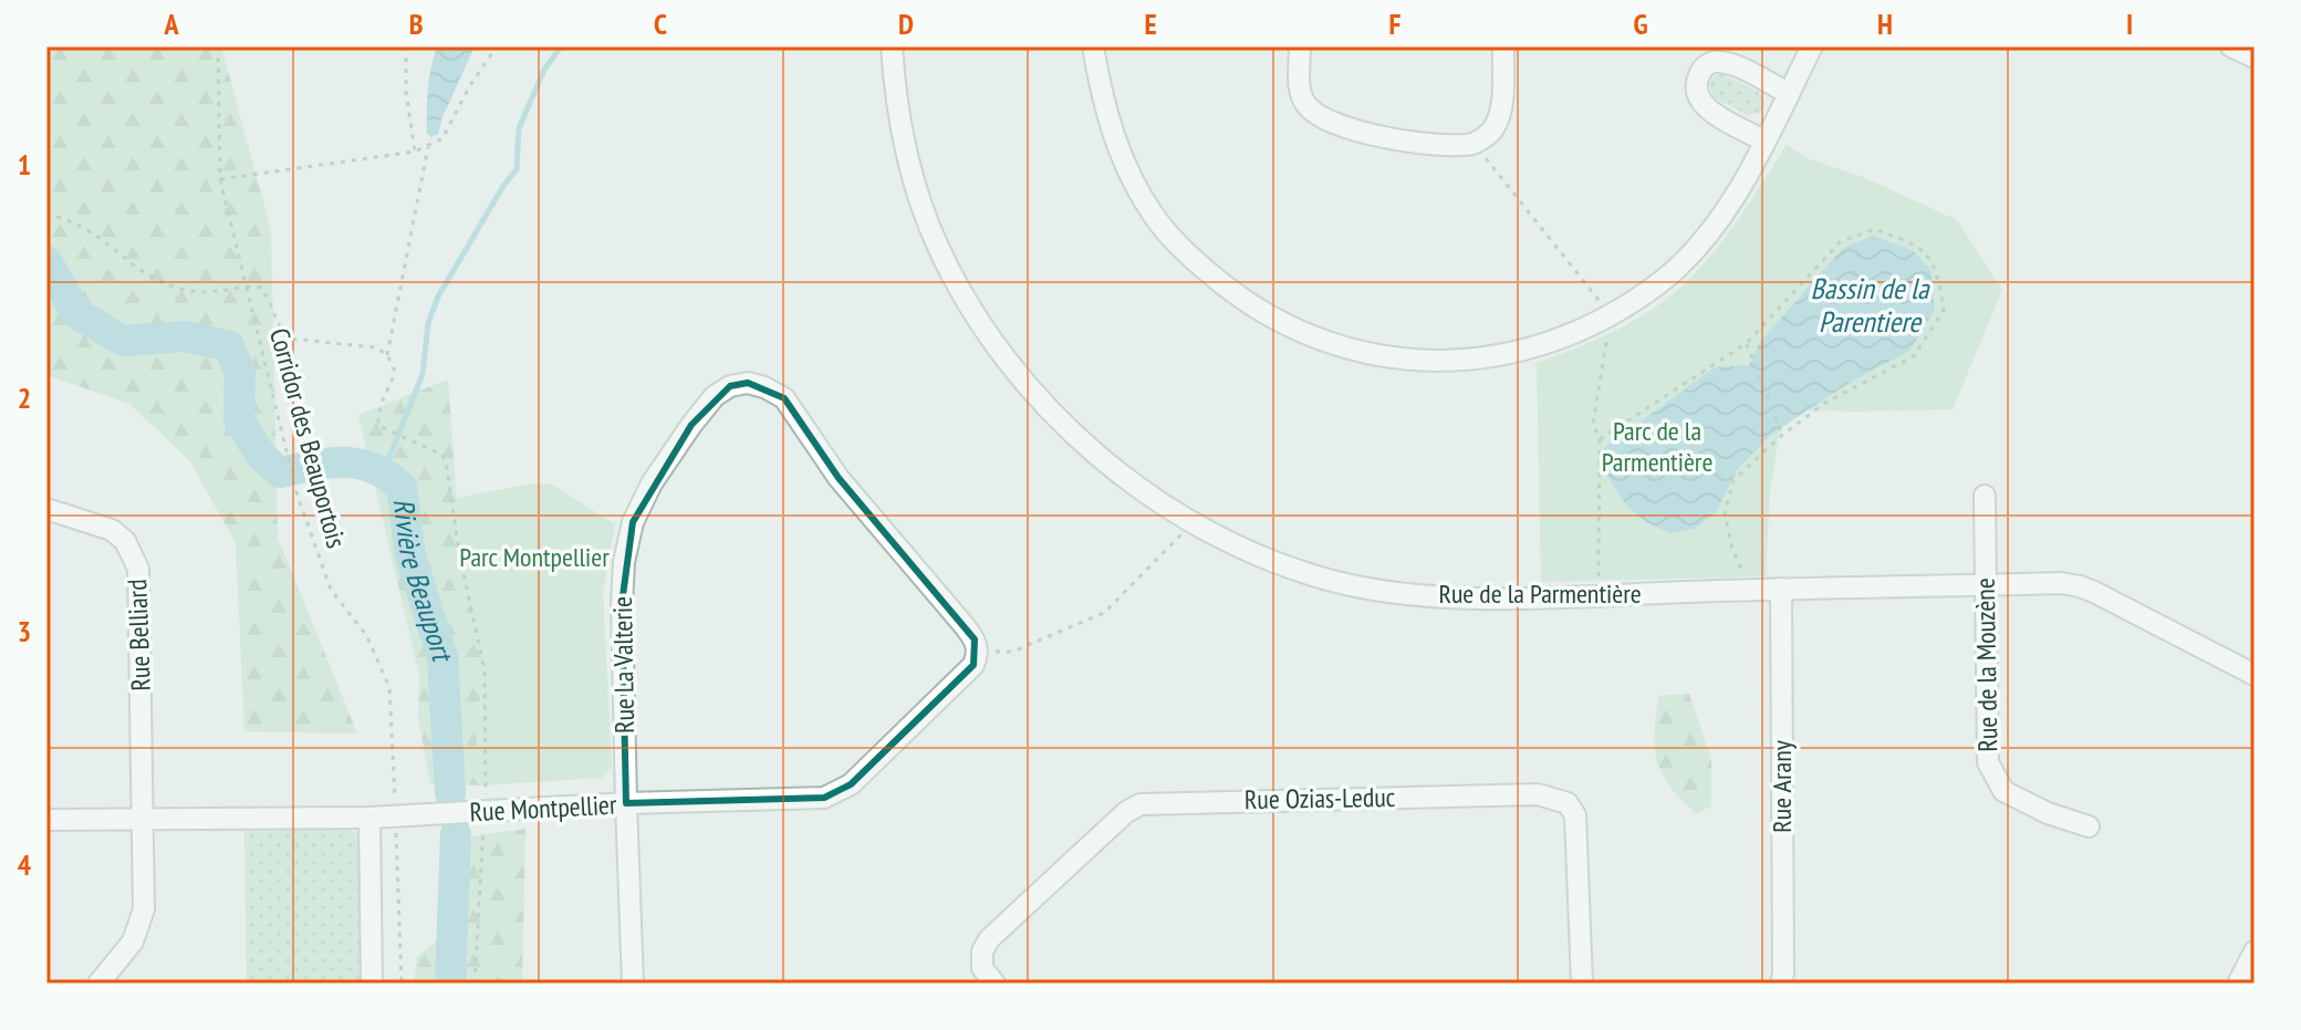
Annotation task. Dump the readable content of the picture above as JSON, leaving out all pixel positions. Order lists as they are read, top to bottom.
{
  "streets": {
    "street": [
      "Rue de la Parmentière",
      "Rue Belliard",
      "Rue La Valterie",
      "Rue de la Mouzène",
      "Rue Arany",
      "Rue Ozias-Leduc",
      "Rue Montpellier"
    ],
    "path": ["Corridor des Beauportois"]
  },
  "crossings": [
    ["Corridor des Beauportois", "Rue Montpellier"],
    ["Rue de la Parmentière", "Rue de la Mouzène"],
    ["Rue de la Parmentière", "Rue Arany"],
    ["Rue Belliard", "Rue Montpellier"],
    ["Rue La Valterie", "Rue Montpellier"]
  ],
  "water": ["Bassin de la Parentiere", "Rivière Beauport"],
  "parks": ["Parc de la Parmentière", "Parc Montpellier"],
  "grid": {
    "columns": [
      "A",
      "B",
      "C",
      "D",
      "E",
      "F",
      "G",
      "H",
      "I"
    ],
    "rows": [
      "1",
      "2",
      "3",
      "4"
    ]
  }
}
